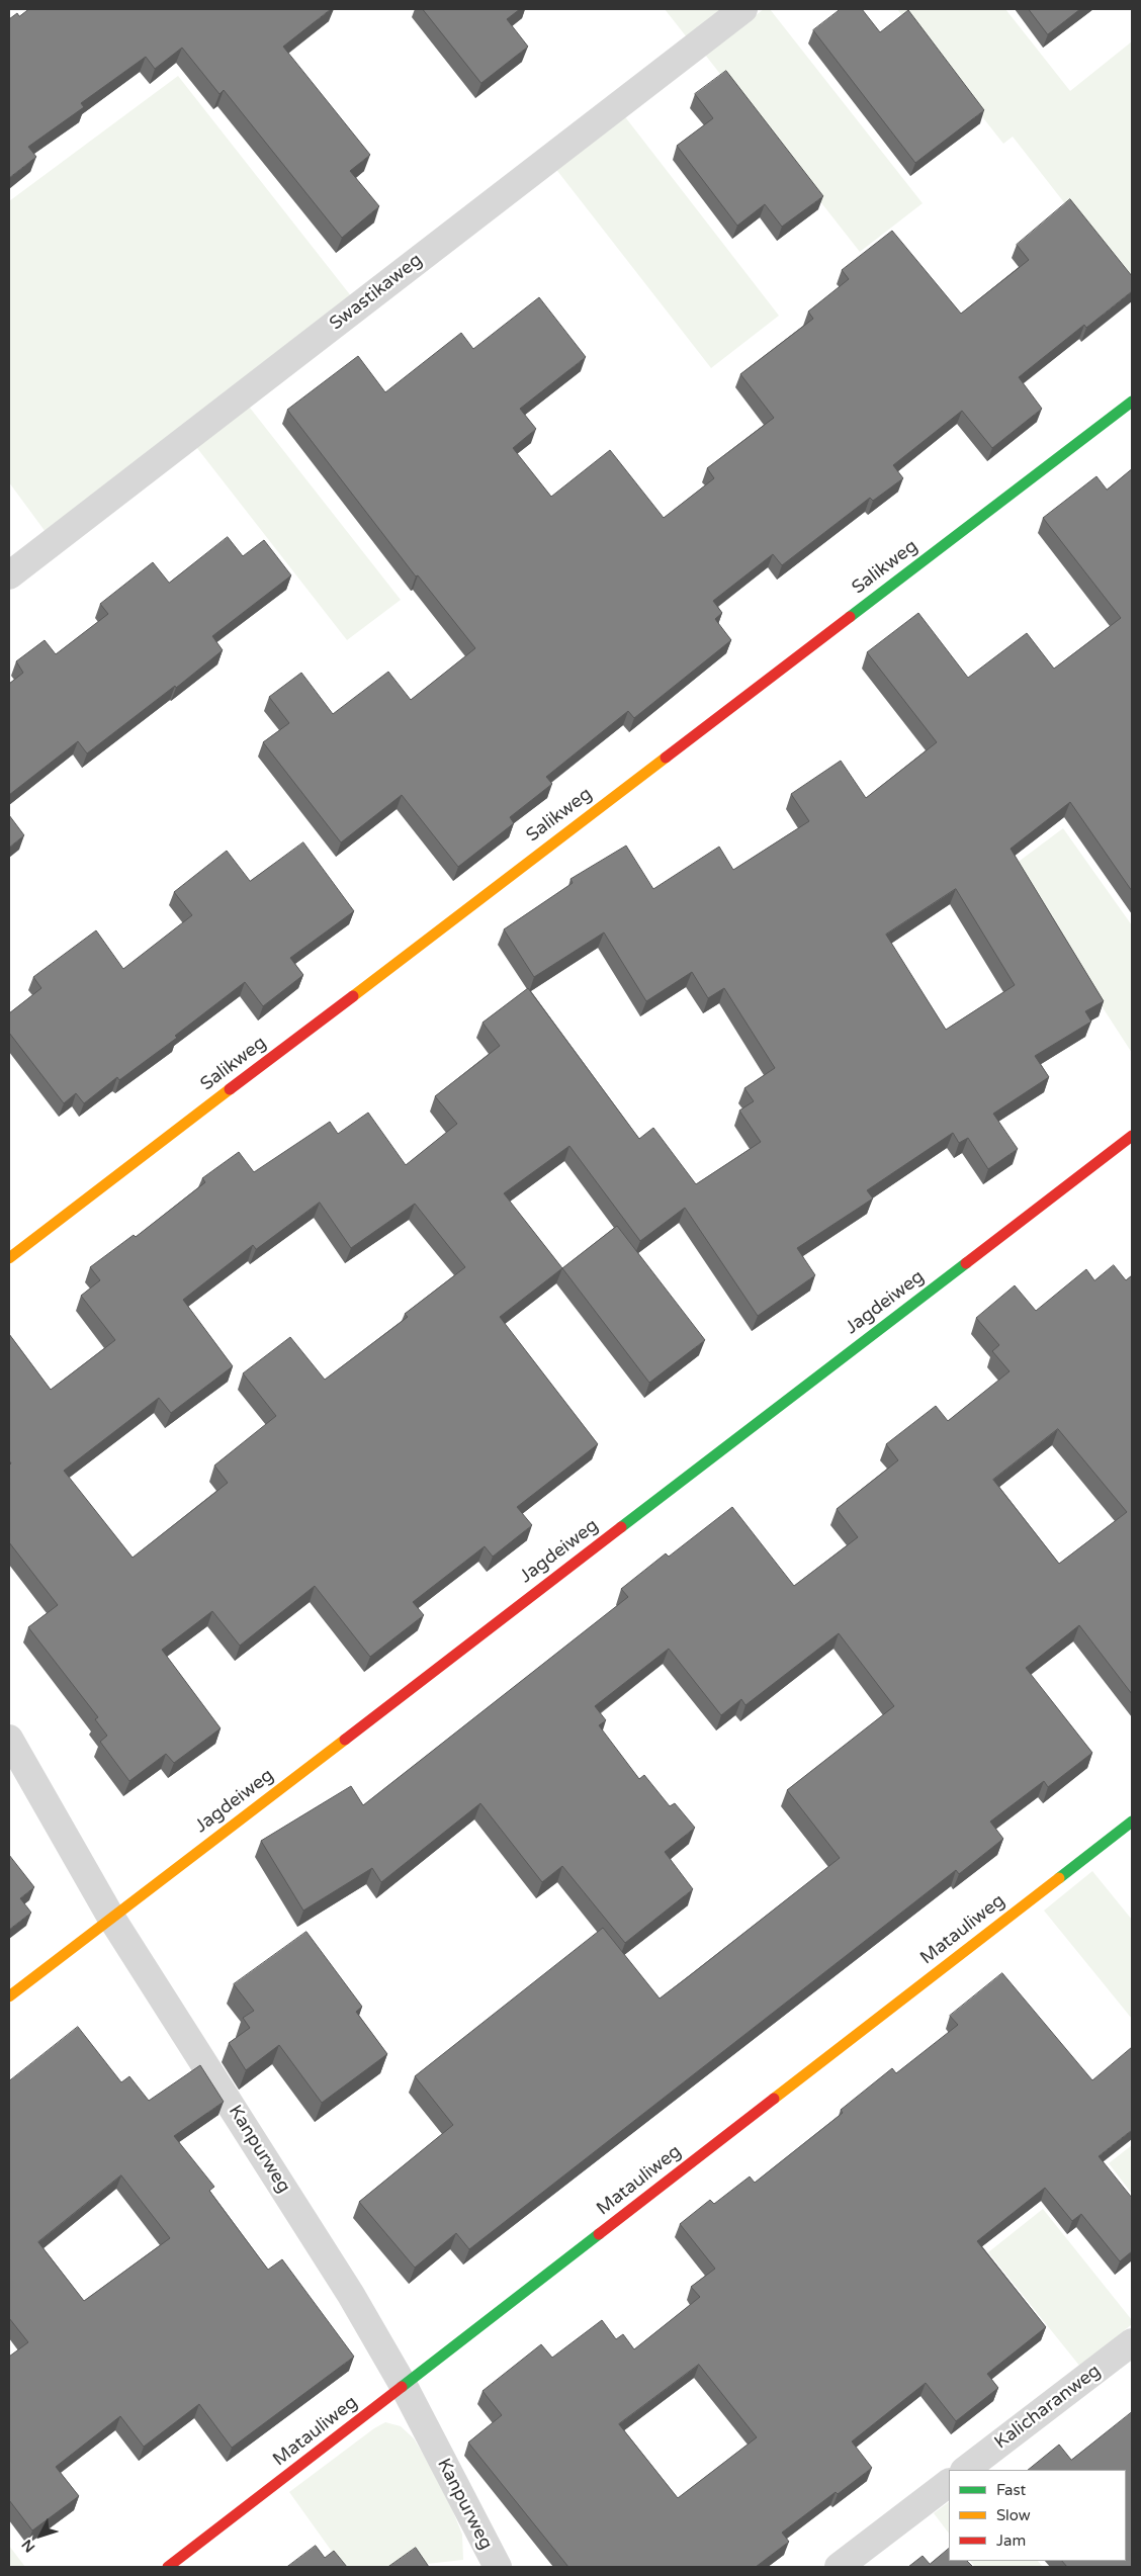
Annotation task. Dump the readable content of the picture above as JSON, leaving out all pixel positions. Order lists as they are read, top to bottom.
{
  "streets": {
    "street": [
      "Swastikaweg",
      "Salikweg",
      "Jagdeiweg",
      "Matauliweg",
      "Kanpurweg",
      "Kalicharanweg"
    ]
  },
  "crossings": [
    ["Jagdeiweg", "Kanpurweg"],
    ["Matauliweg", "Kanpurweg"]
  ],
  "legend": ["Fast", "Slow", "Jam"],
  "north": "bottom left"
}
